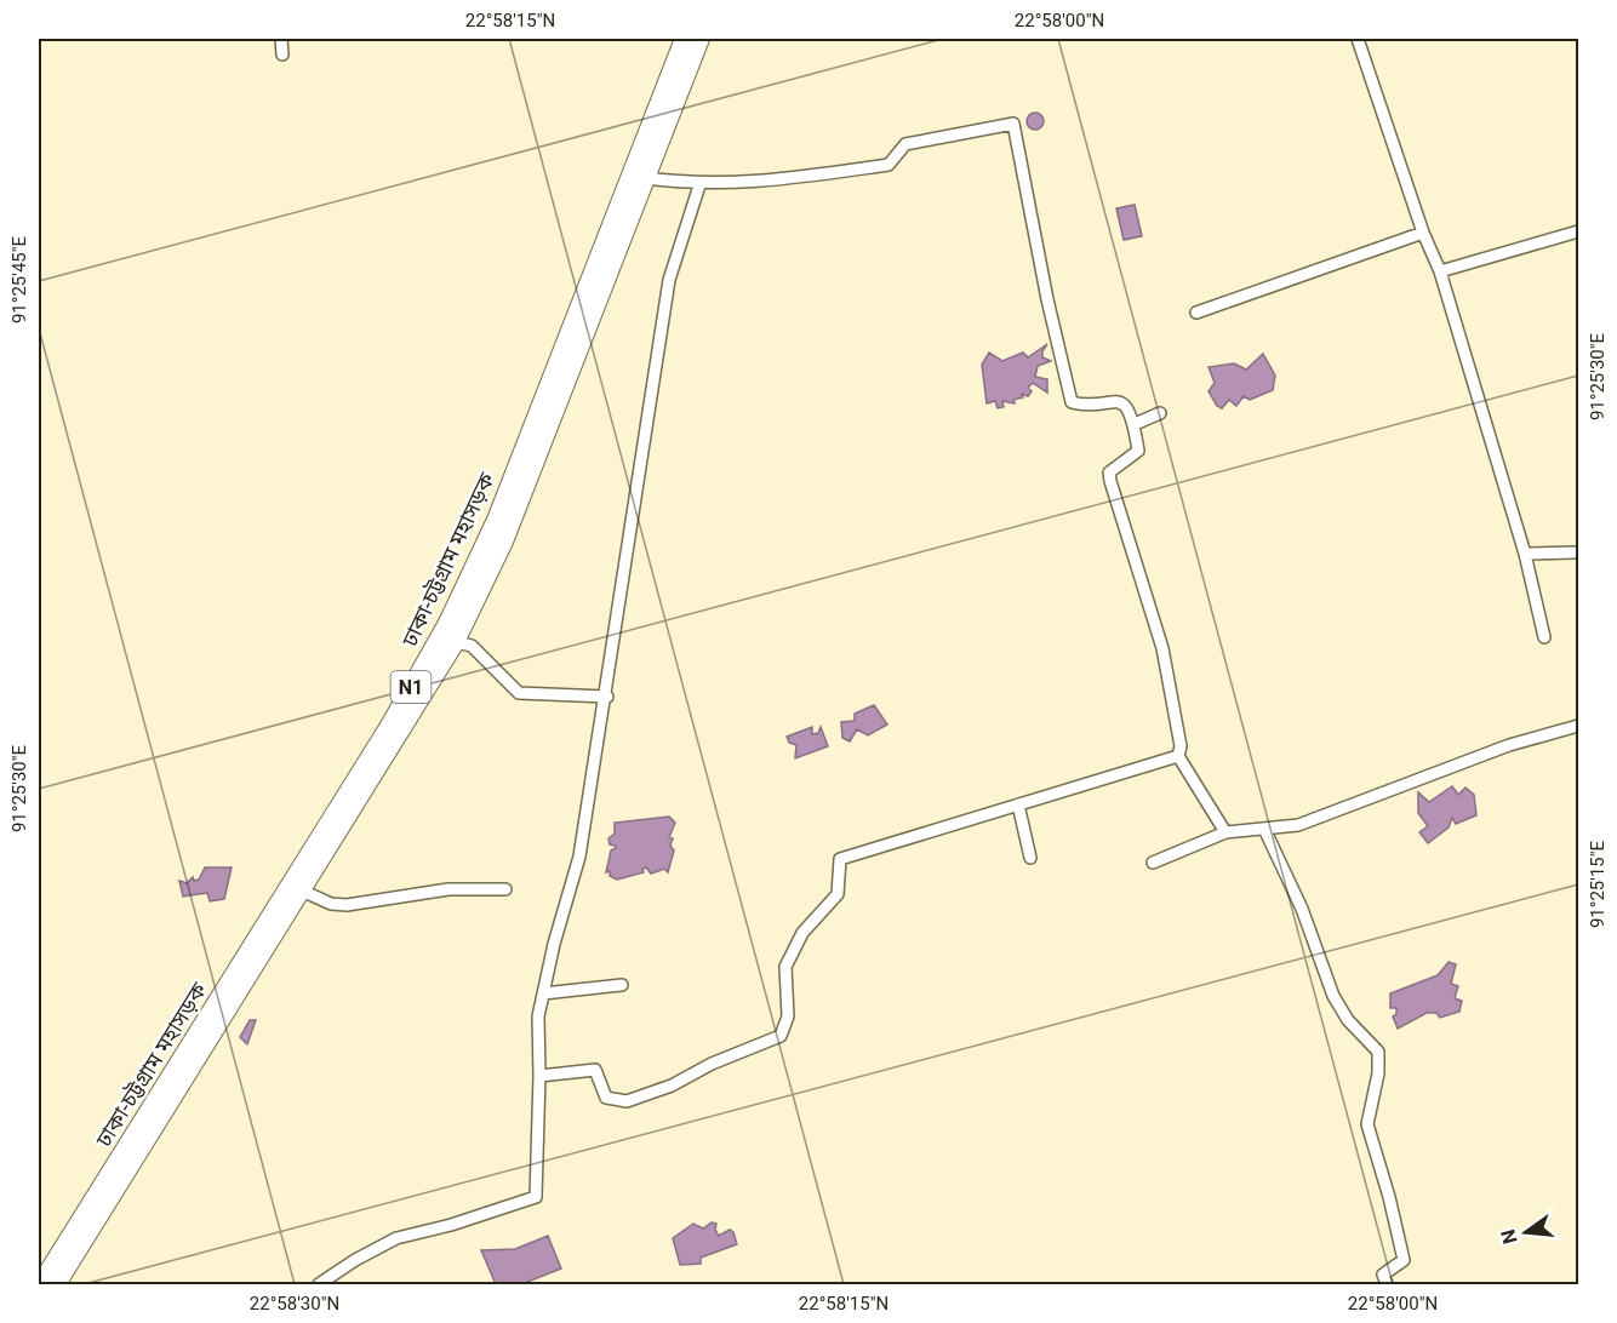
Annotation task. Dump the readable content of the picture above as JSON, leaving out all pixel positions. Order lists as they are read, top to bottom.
{
  "streets": {
    "highway": ["ঢাকা-চট্টগ্রাম মহাসড়ক", "N1"]
  },
  "north": "left",
  "coordinates": [
    "22°58'15\"N",
    "22°58'00\"N",
    "91°25'45\"E",
    "91°25'30\"E",
    "91°25'15\"E",
    "22°58'30\"N"
  ]
}
